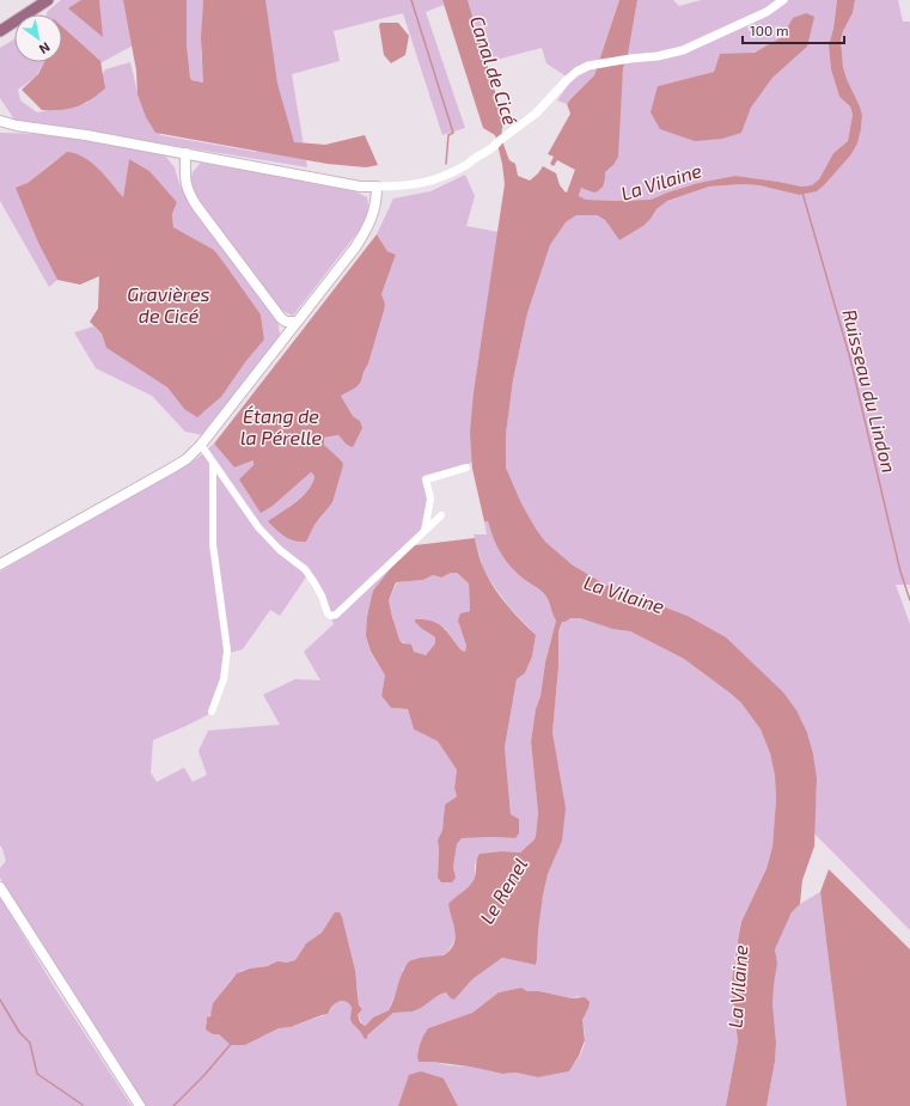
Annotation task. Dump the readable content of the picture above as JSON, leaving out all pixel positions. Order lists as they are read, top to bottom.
{
  "water": [
    "Canal de Cicé",
    "La Vilaine",
    "Gravières de Cicé",
    "Ruisseau du Lindon",
    "Étang de la Pérelle",
    "Le Renel"
  ],
  "scale_bar": "100 m",
  "north": "bottom right"
}
